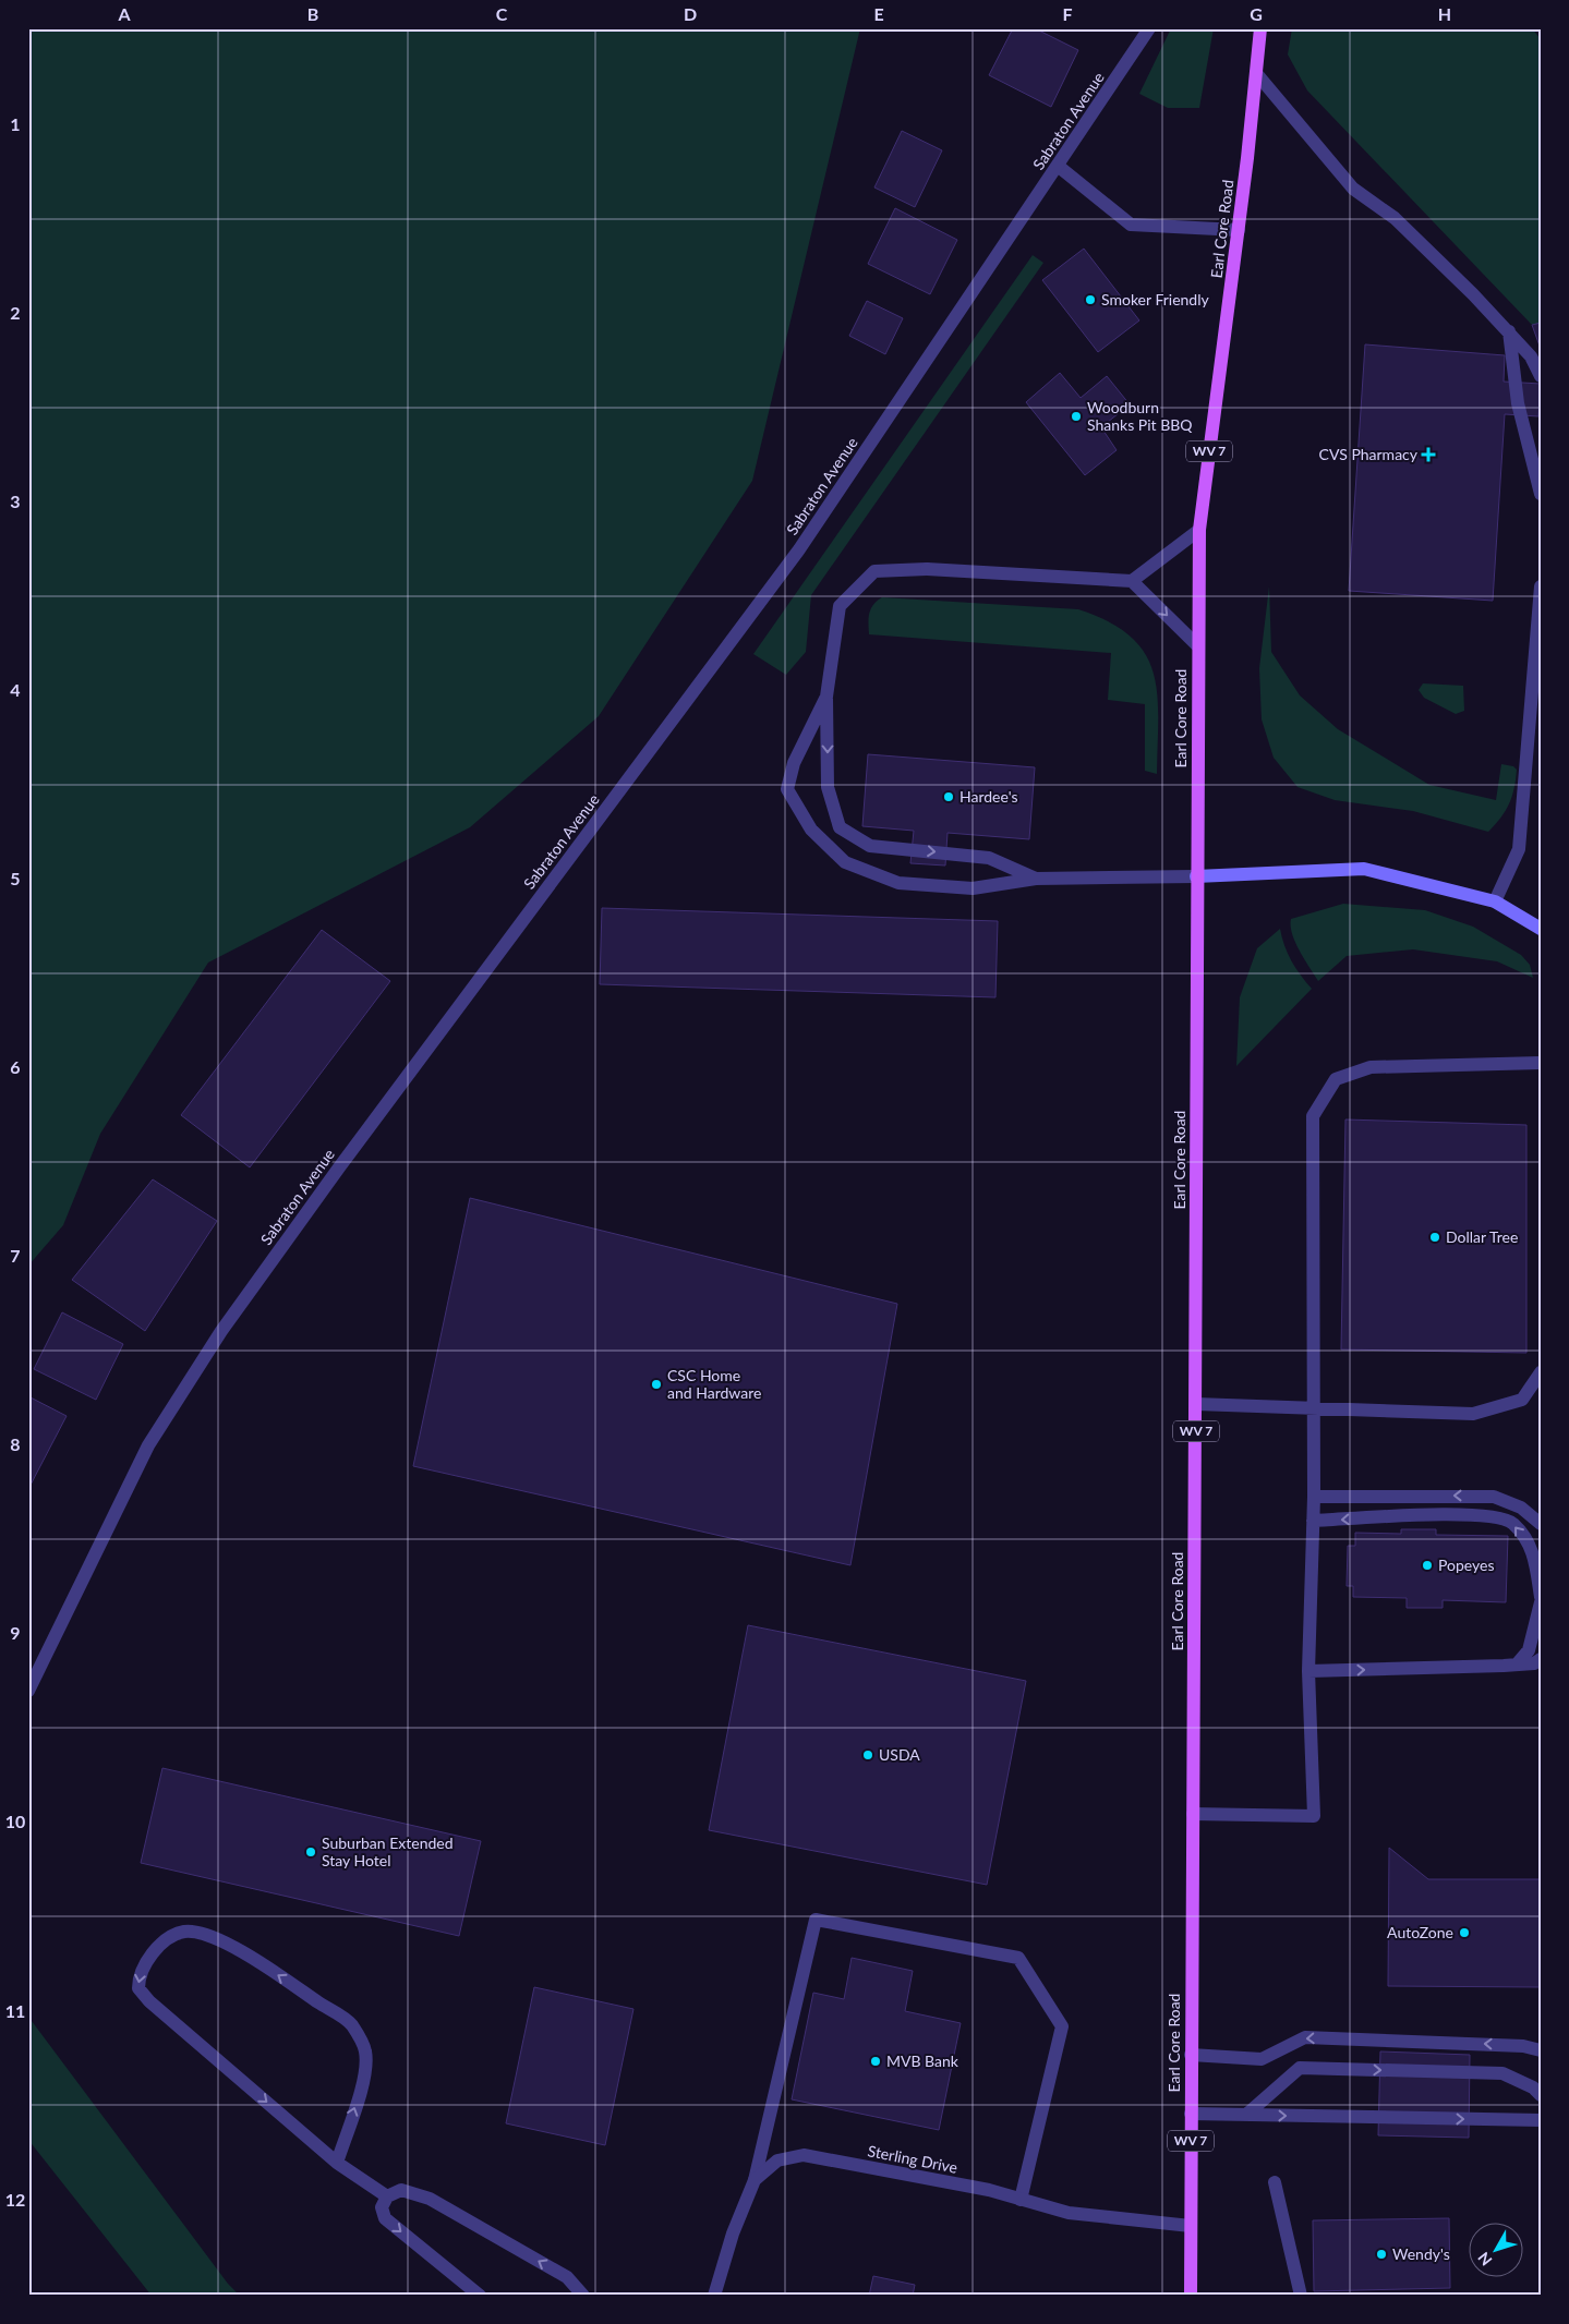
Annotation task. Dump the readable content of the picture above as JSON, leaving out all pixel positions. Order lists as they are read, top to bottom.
{
  "streets": {
    "main road": ["Earl Core Road", "WV 7"],
    "street": ["Sabraton Avenue", "Sterling Drive"]
  },
  "crossings": [
    ["Earl Core Road", "Sterling Drive"]
  ],
  "places": {
    "other": [
      "Smoker Friendly",
      "Woodburn Shanks Pit BBQ",
      "Hardee's",
      "Dollar Tree",
      "CSC Home and Hardware",
      "Popeyes",
      "USDA",
      "Suburban Extended Stay Hotel",
      "AutoZone",
      "MVB Bank",
      "Wendy's"
    ],
    "health": ["CVS Pharmacy"]
  },
  "north": "bottom left",
  "grid": {
    "columns": [
      "A",
      "B",
      "C",
      "D",
      "E",
      "F",
      "G",
      "H"
    ],
    "rows": [
      "1",
      "2",
      "3",
      "4",
      "5",
      "6",
      "7",
      "8",
      "9",
      "10",
      "11",
      "12"
    ]
  }
}
